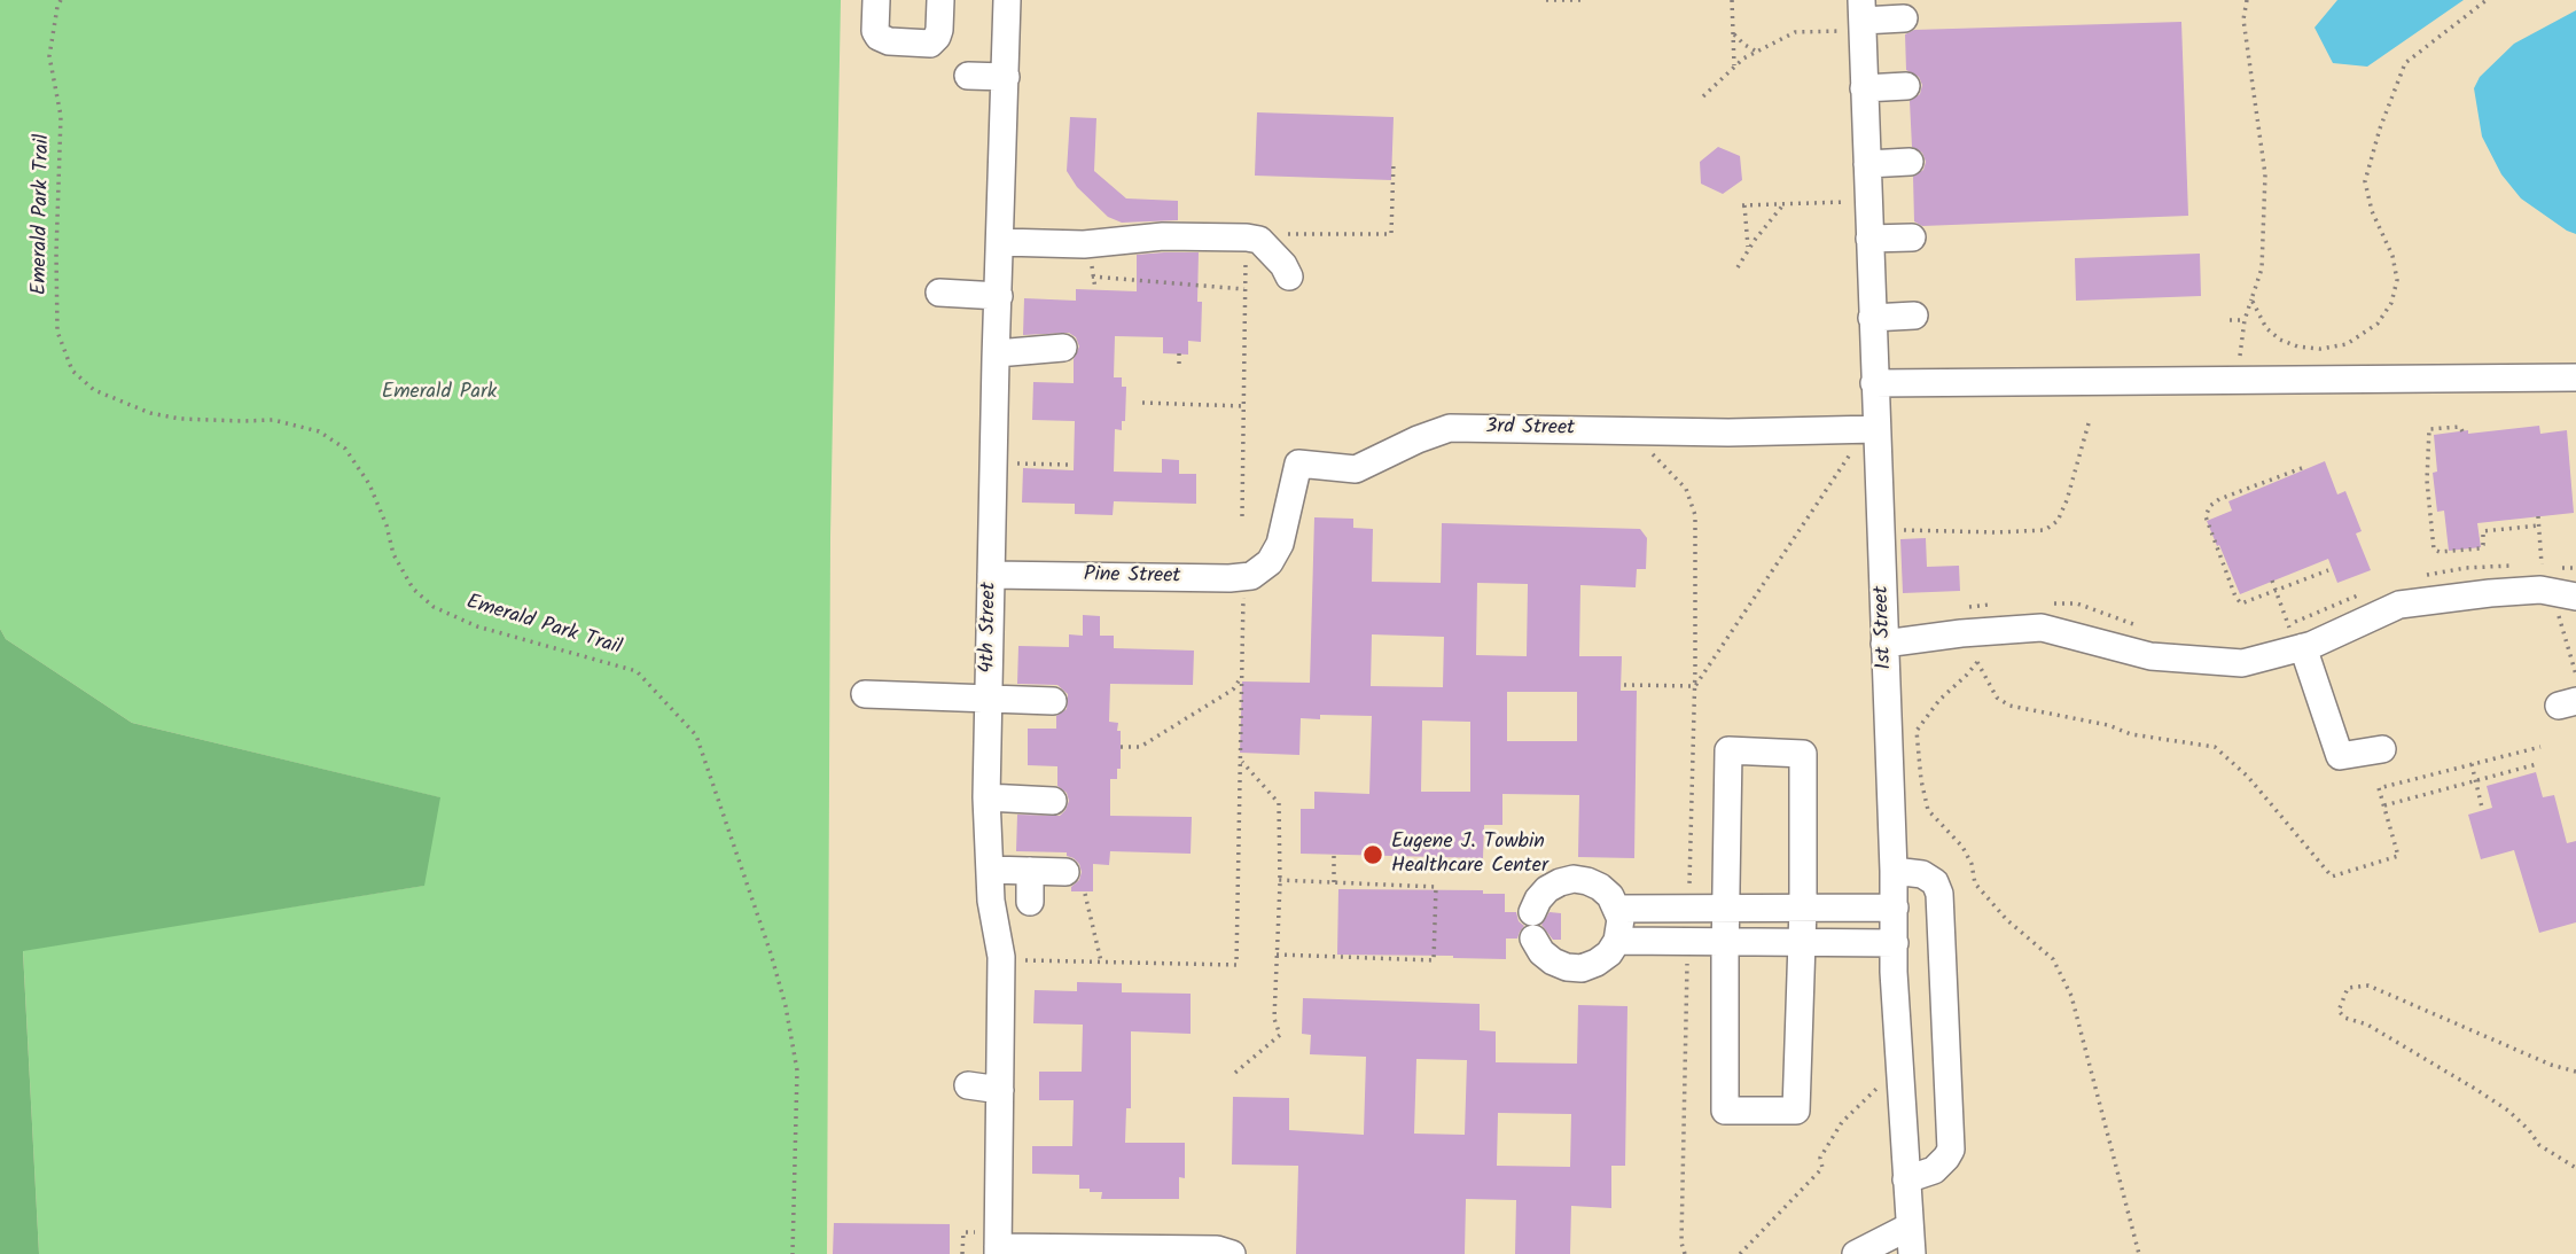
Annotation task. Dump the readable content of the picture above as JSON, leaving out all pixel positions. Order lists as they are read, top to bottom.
{
  "streets": {
    "street": [
      "3rd Street",
      "Pine Street",
      "4th Street",
      "1st Street"
    ],
    "path": ["Emerald Park Trail"]
  },
  "crossings": [
    ["3rd Street", "Pine Street"],
    ["3rd Street", "1st Street"],
    ["Pine Street", "4th Street"]
  ],
  "parks": ["Emerald Park"],
  "places": ["Eugene J. Towbin Healthcare Center"]
}
